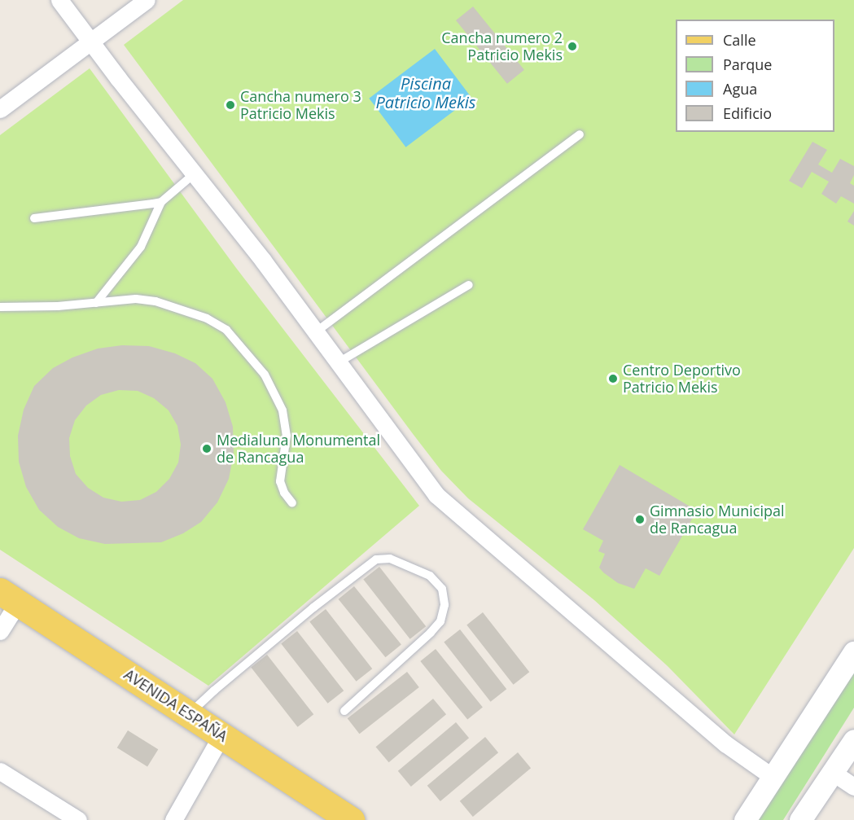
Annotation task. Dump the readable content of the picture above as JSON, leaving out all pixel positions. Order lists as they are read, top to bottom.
{
  "streets": {
    "main road": ["AVENIDA ESPAÑA"]
  },
  "water": ["Piscina Patricio Mekis"],
  "places": [
    "Cancha numero 2 Patricio Mekis",
    "Cancha numero 3 Patricio Mekis",
    "Centro Deportivo Patricio Mekis",
    "Medialuna Monumental de Rancagua",
    "Gimnasio Municipal de Rancagua"
  ],
  "legend": [
    "Calle",
    "Parque",
    "Agua",
    "Edificio"
  ]
}
